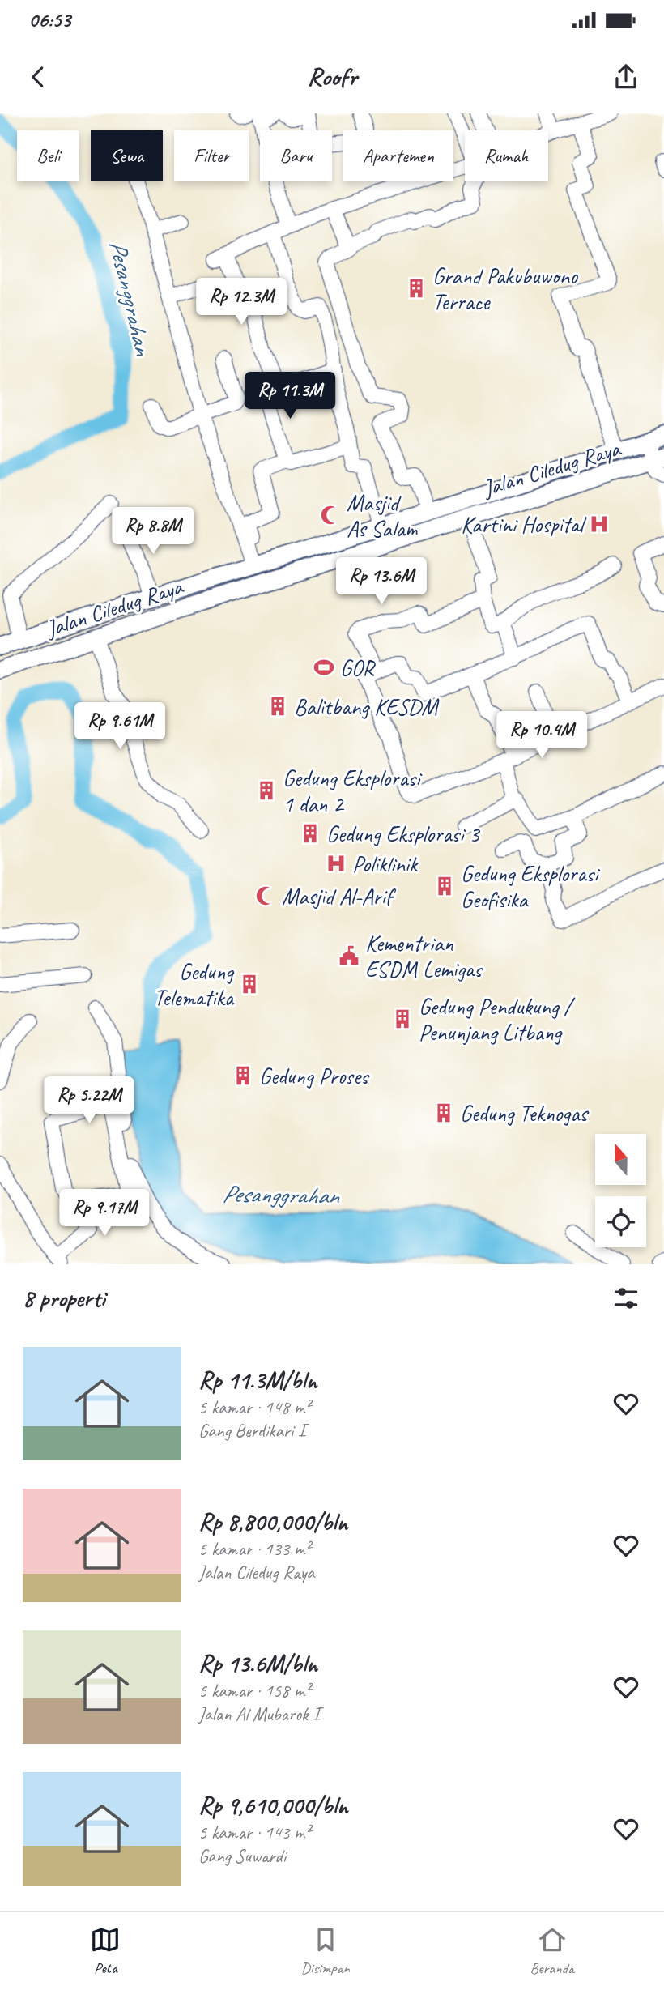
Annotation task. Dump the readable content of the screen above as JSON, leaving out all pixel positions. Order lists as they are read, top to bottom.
{
  "streets": {
    "main road": ["Jalan Ciledug Raya"]
  },
  "water": ["Pesanggrahan"],
  "places": {
    "building": [
      "Grand Pakubuwono Terrace",
      "Balitbang KESDM",
      "Gedung Eksplorasi 1 dan 2",
      "Gedung Eksplorasi 3",
      "Gedung Eksplorasi Geofisika",
      "Gedung Telematika",
      "Gedung Pendukung / Penunjang Litbang",
      "Gedung Proses",
      "Gedung Teknogas"
    ],
    "mosque": ["Masjid As Salam", "Masjid Al-Arif"],
    "hospital": ["Kartini Hospital", "Poliklinik"],
    "sports": ["GOR"],
    "public building": ["Kementrian ESDM Lemigas"]
  },
  "north": "top",
  "page": {
    "status": "06:53",
    "header": "Roofr",
    "chip": [
      "Beli",
      "Sewa",
      "Filter",
      "Baru",
      "Apartemen",
      "Rumah"
    ],
    "price": [
      "Rp 12.3M",
      "Rp 11.3M",
      "Rp 8.8M",
      "Rp 13.6M",
      "Rp 9.61M",
      "Rp 10.4M",
      "Rp 5.22M",
      "Rp 9.17M"
    ],
    "heading": "8 properti",
    "list": [
      {
        "name": "Rp 11.3M/bln",
        "note": "5 kamar · 148 m² · Gang Berdikari I"
      },
      {
        "name": "Rp 8,800,000/bln",
        "note": "5 kamar · 133 m² · Jalan Ciledug Raya"
      },
      {
        "name": "Rp 13.6M/bln",
        "note": "5 kamar · 158 m² · Jalan Al Mubarok I"
      },
      {
        "name": "Rp 9,610,000/bln",
        "note": "5 kamar · 143 m² · Gang Suwardi"
      }
    ],
    "tabs": ["Peta", "Disimpan", "Beranda"]
  }
}
